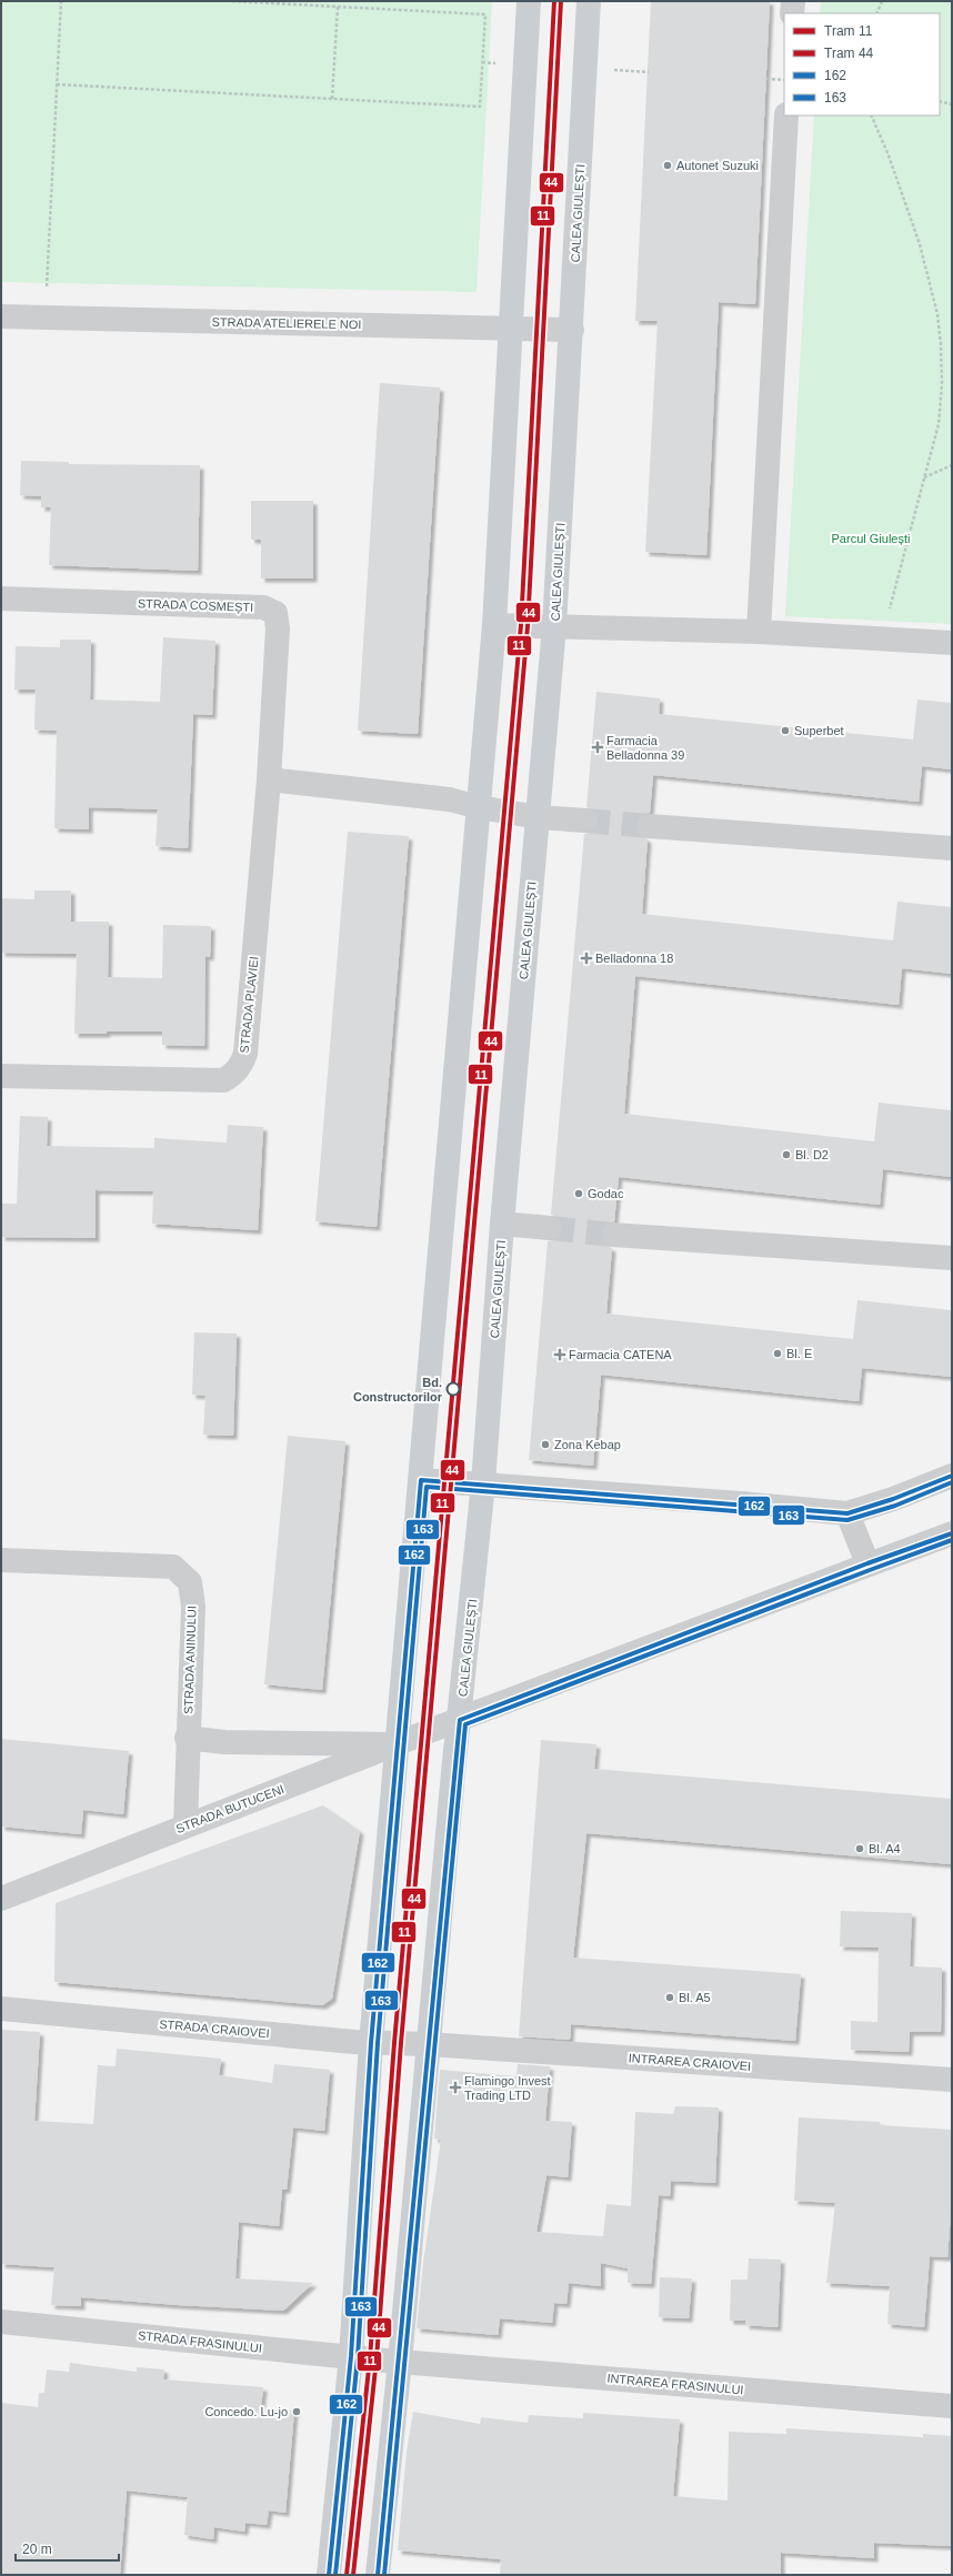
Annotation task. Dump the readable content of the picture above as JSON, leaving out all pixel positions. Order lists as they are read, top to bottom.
{
  "streets": {
    "main road": ["CALEA GIULEȘTI"],
    "street": [
      "STRADA ATELIERELE NOI",
      "STRADA COSMEȘTI",
      "STRADA PLAVIEI",
      "STRADA ANINULUI",
      "STRADA BUTUCENI",
      "STRADA CRAIOVEI",
      "INTRAREA CRAIOVEI",
      "STRADA FRASINULUI",
      "INTRAREA FRASINULUI"
    ]
  },
  "crossings": [
    ["CALEA GIULEȘTI", "STRADA ATELIERELE NOI"],
    ["CALEA GIULEȘTI", "STRADA BUTUCENI"],
    ["CALEA GIULEȘTI", "STRADA CRAIOVEI"],
    ["CALEA GIULEȘTI", "INTRAREA CRAIOVEI"],
    ["CALEA GIULEȘTI", "STRADA FRASINULUI"],
    ["CALEA GIULEȘTI", "INTRAREA FRASINULUI"],
    ["STRADA COSMEȘTI", "STRADA PLAVIEI"],
    ["STRADA ANINULUI", "STRADA BUTUCENI"],
    ["STRADA CRAIOVEI", "INTRAREA CRAIOVEI"],
    ["STRADA FRASINULUI", "INTRAREA FRASINULUI"]
  ],
  "parks": ["Parcul Giulești"],
  "places": {
    "other": [
      "Autonet Suzuki",
      "Superbet",
      "Bl. D2",
      "Godac",
      "Bl. E",
      "Bd. Constructorilor",
      "Zona Kebap",
      "Bl. A4",
      "Bl. A5",
      "Concedo. Lu-jo"
    ],
    "health": [
      "Farmacia Belladonna 39",
      "Belladonna 18",
      "Farmacia CATENA",
      "Flamingo Invest Trading LTD"
    ]
  },
  "lines": [
    "tram line 11",
    "tram line 44",
    "transit line 162",
    "transit line 163"
  ],
  "legend": [
    "Tram 11",
    "Tram 44",
    "162",
    "163"
  ],
  "scale_bar": "20 m"
}
